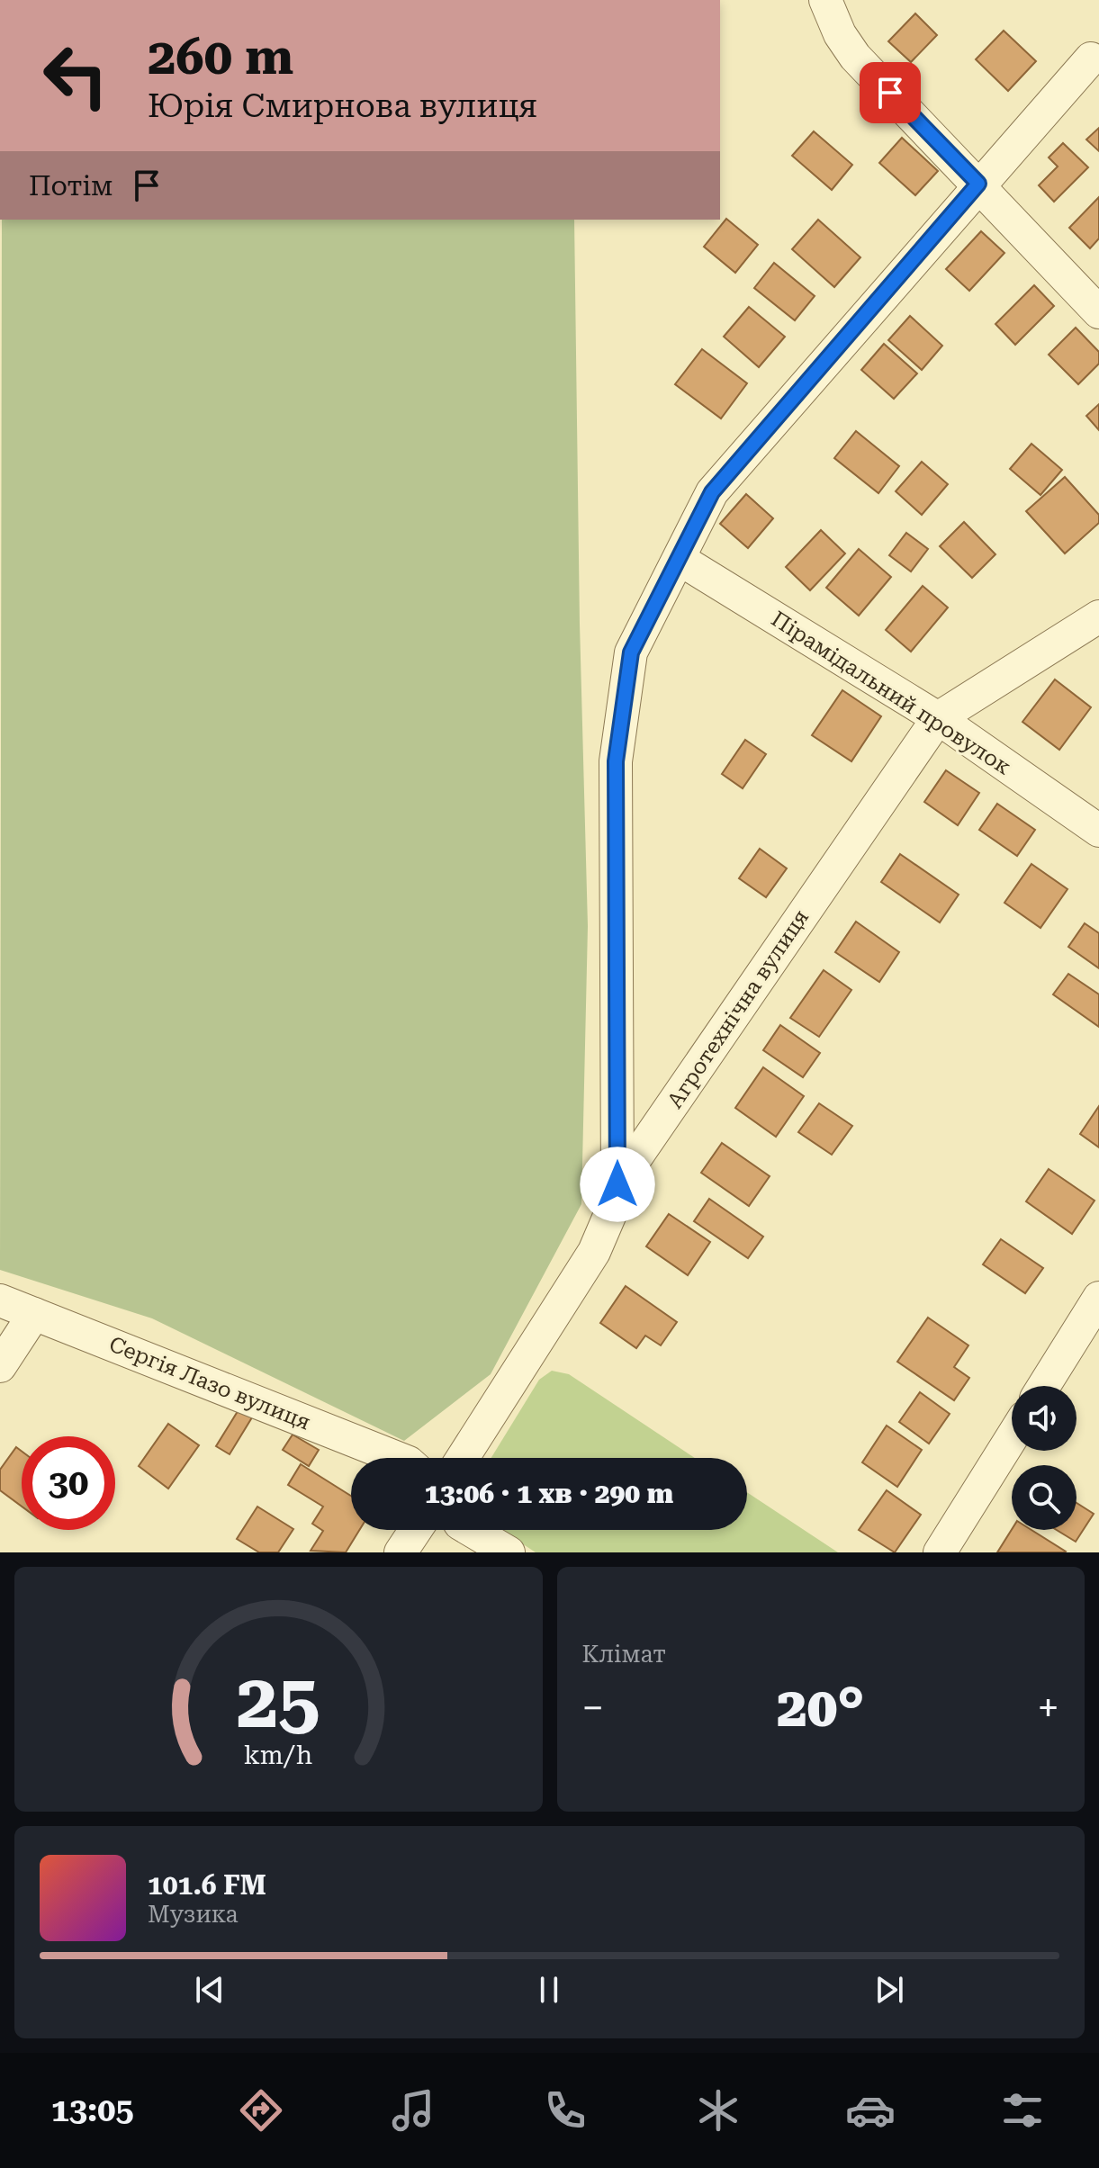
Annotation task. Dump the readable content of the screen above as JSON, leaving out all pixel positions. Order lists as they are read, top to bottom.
{
  "streets": {
    "street": ["Пірамідальний провулок", "Агротехнічна вулиця", "Сергія Лазо вулиця"]
  },
  "crossings": [
    ["Пірамідальний провулок", "Агротехнічна вулиця"]
  ],
  "page": {
    "turn": ["260 m", "Юрія Смирнова вулиця"],
    "then": "Потім",
    "limit": "30",
    "trip": "13:06 · 1 хв · 290 m",
    "tile": "Клімат",
    "heat": ["−", "20°", "+"],
    "song": ["101.6 FM", "Музика"],
    "tabs": "13:05",
    "gauge": ["25", "km/h"]
  }
}
